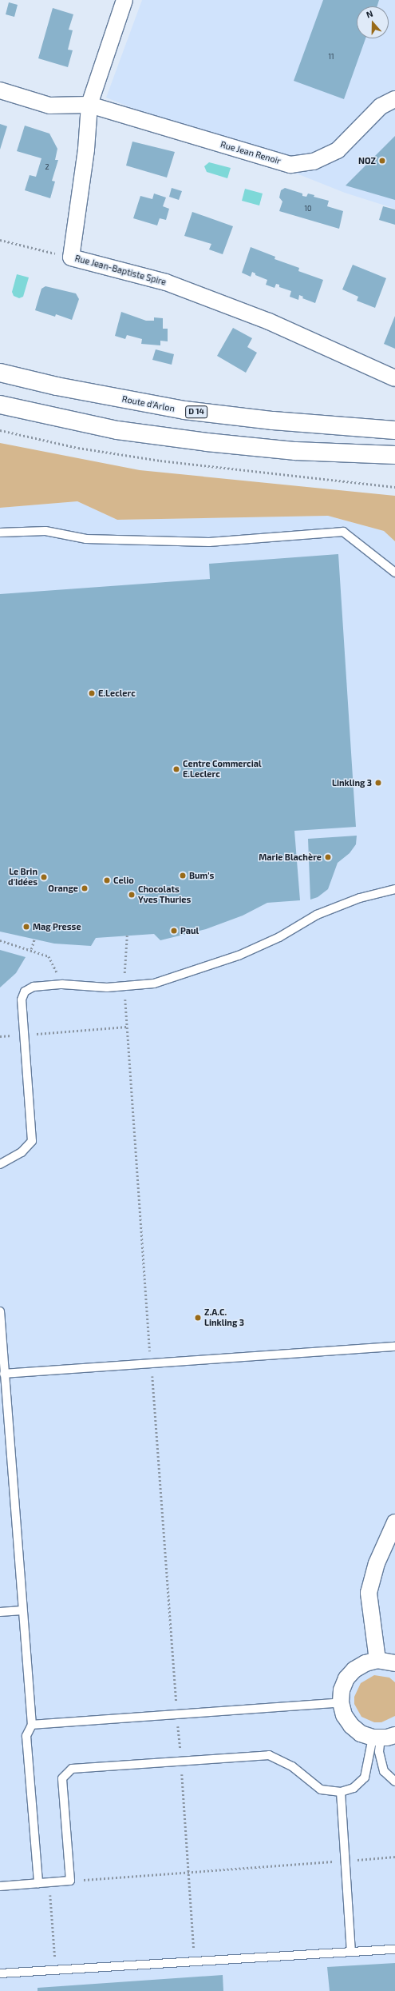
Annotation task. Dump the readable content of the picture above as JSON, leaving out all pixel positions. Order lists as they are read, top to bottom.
{
  "streets": {
    "main road": ["Route d'Arlon", "D 14"],
    "street": ["Rue Jean Renoir", "Rue Jean-Baptiste Spire"]
  },
  "crossings": [
    ["Rue Jean Renoir", "Rue Jean-Baptiste Spire"]
  ],
  "places": [
    "NOZ",
    "E.Leclerc",
    "Centre Commercial E.Leclerc",
    "Linkling 3",
    "Marie Blachère",
    "Bum's",
    "Le Brin d'Idées",
    "Celio",
    "Orange",
    "Chocolats Yves Thuries",
    "Mag Presse",
    "Paul",
    "Z.A.C. Linkling 3"
  ],
  "house_numbers": ["11", "2", "10"],
  "north": "top"
}
